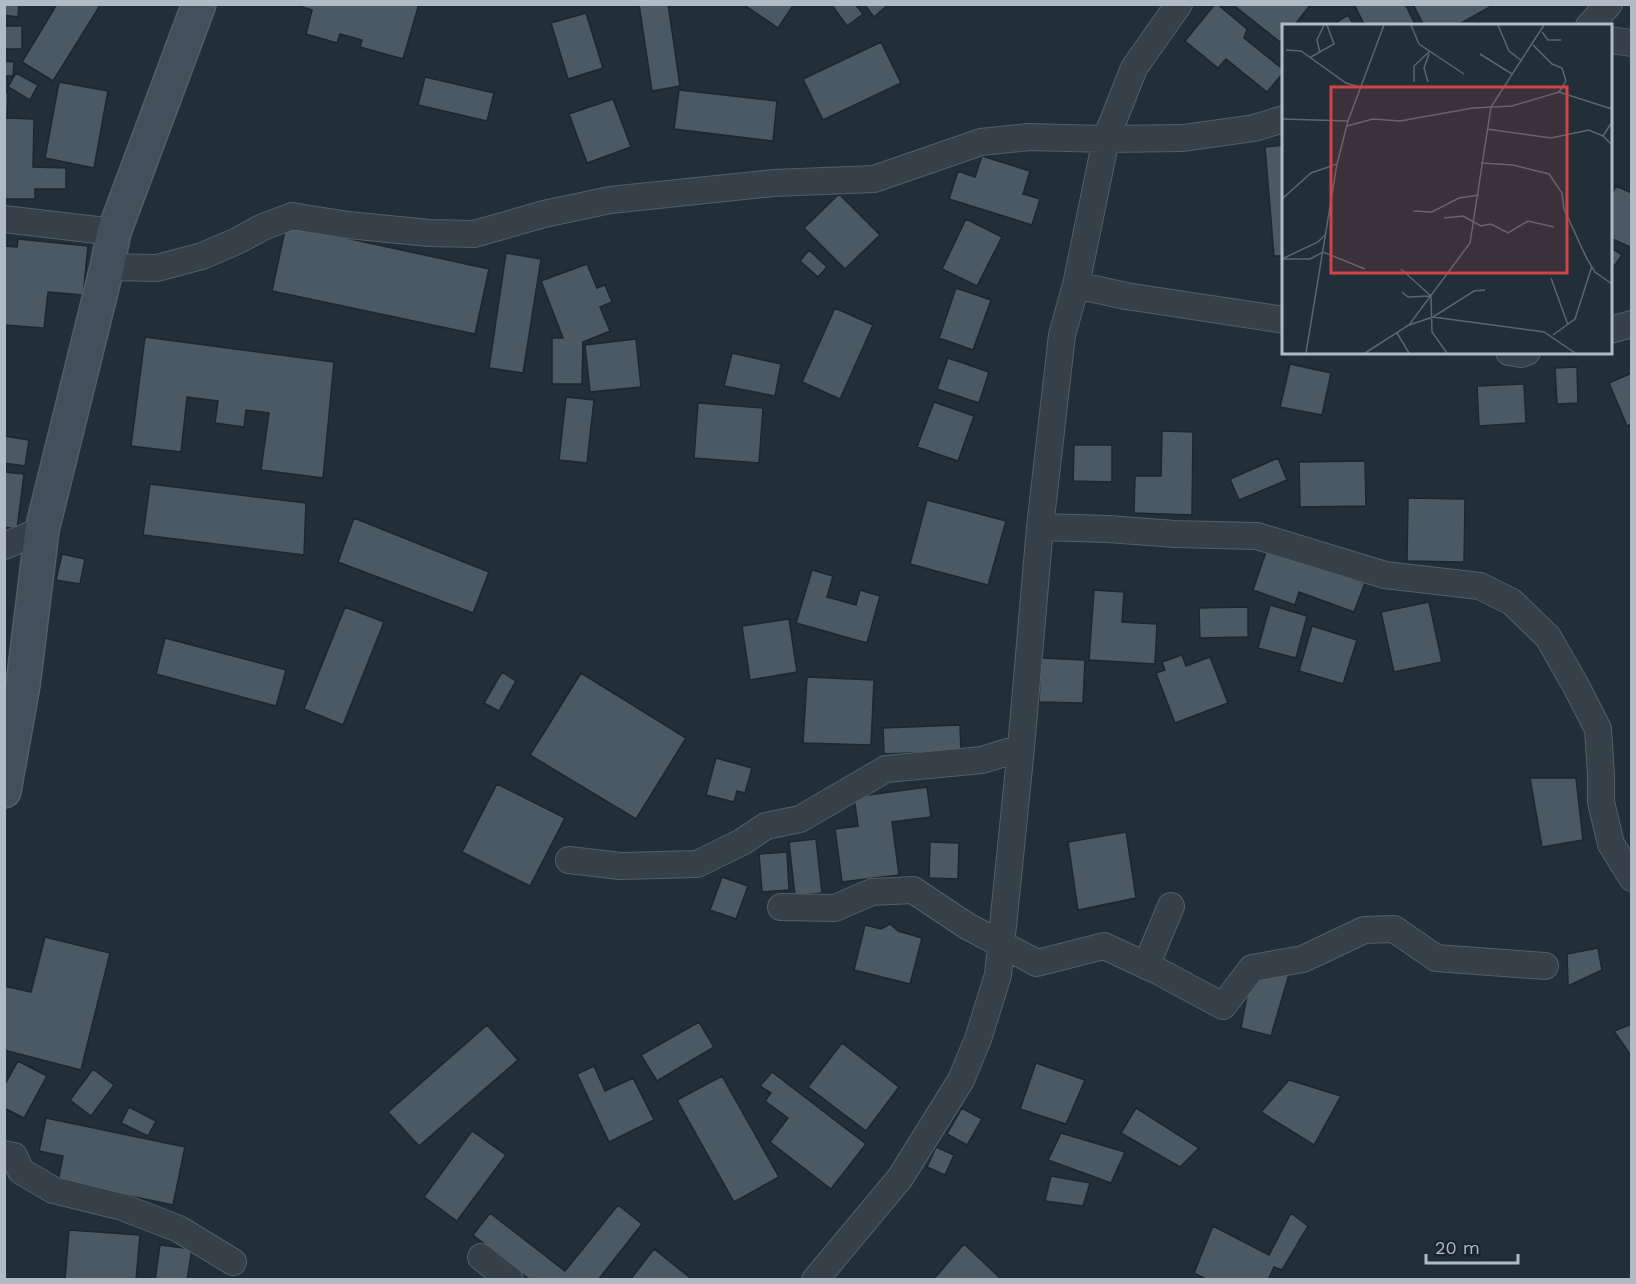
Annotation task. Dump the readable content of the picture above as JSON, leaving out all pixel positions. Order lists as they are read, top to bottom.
{
  "scale_bar": "20 m"
}
